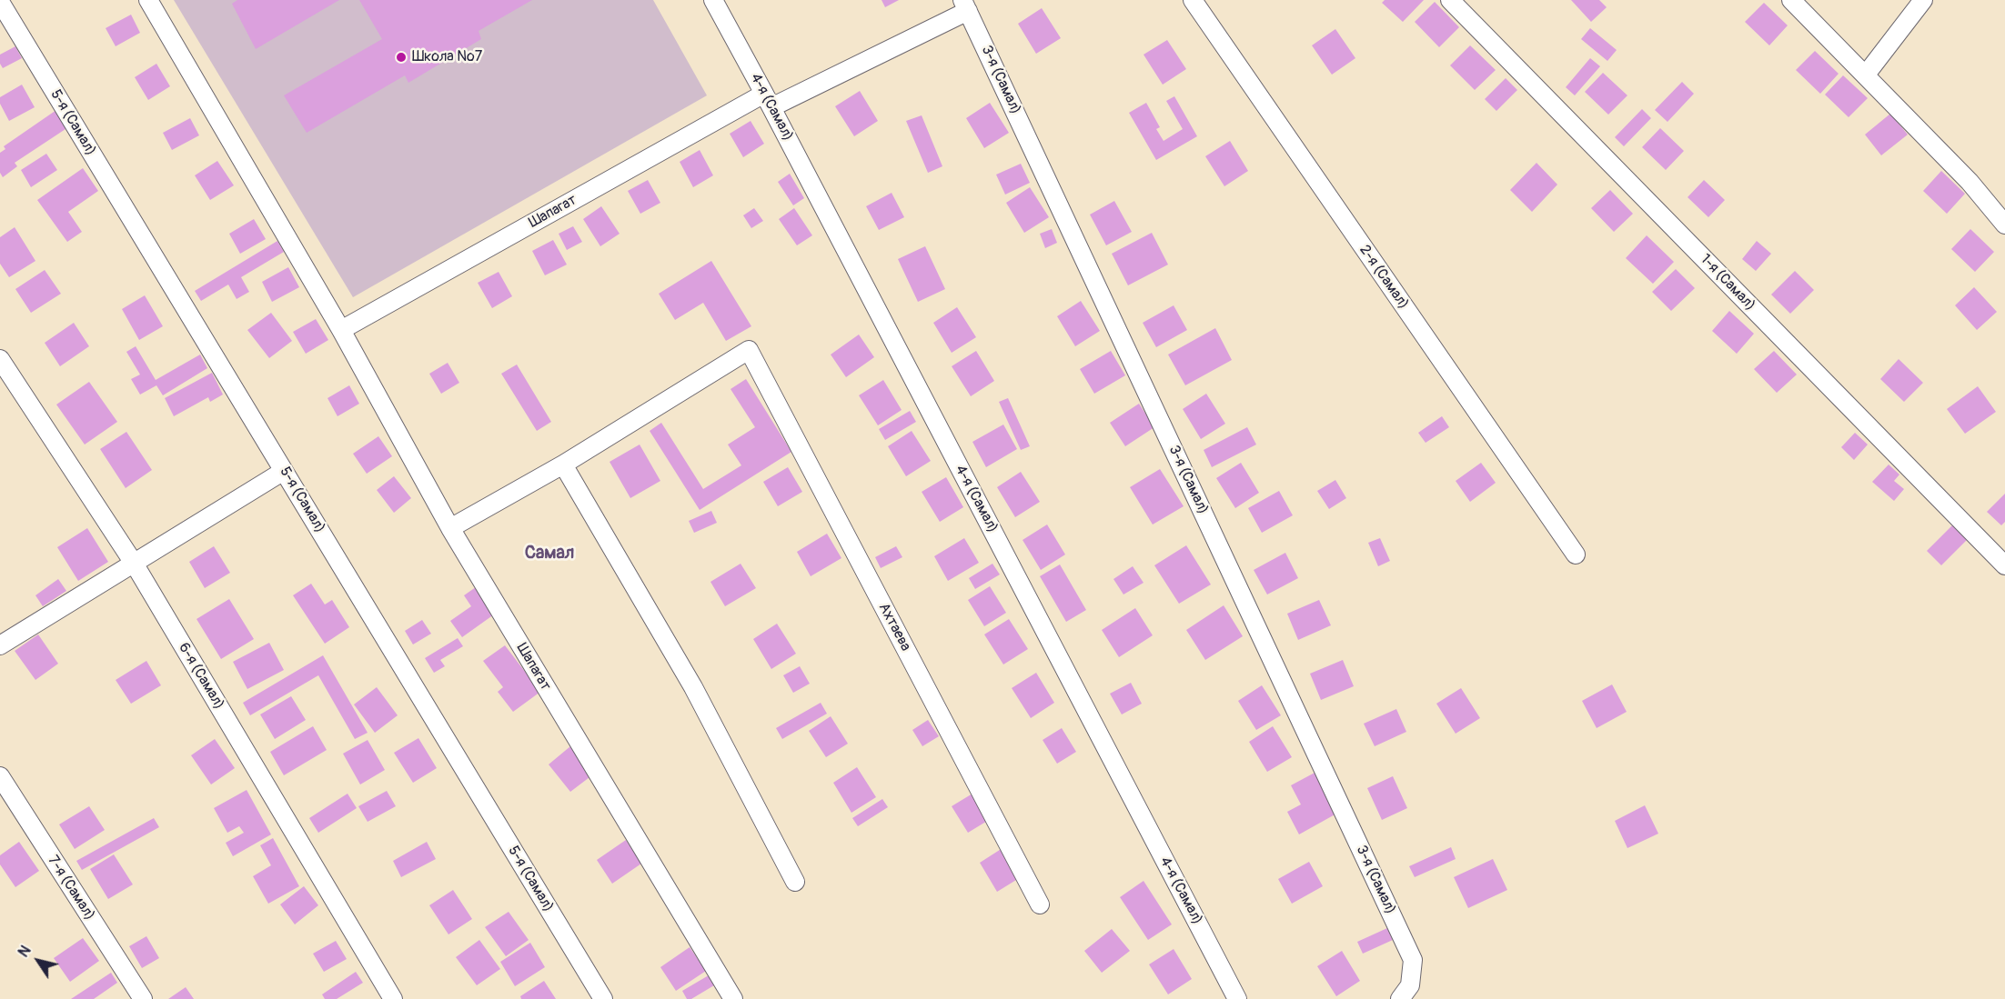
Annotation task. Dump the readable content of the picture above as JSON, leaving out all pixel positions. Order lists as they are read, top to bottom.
{
  "streets": {
    "street": [
      "3-я (Самал)",
      "4-я (Самал)",
      "5-я (Самал)",
      "Шапагат",
      "2-я (Самал)",
      "1-я (Самал)",
      "Ахтаева",
      "6-я (Самал)",
      "7-я (Самал)"
    ]
  },
  "crossings": [
    ["3-я (Самал)", "Шапагат"],
    ["4-я (Самал)", "Шапагат"]
  ],
  "districts": ["Самал"],
  "places": ["Школа №7"],
  "north": "top left"
}
